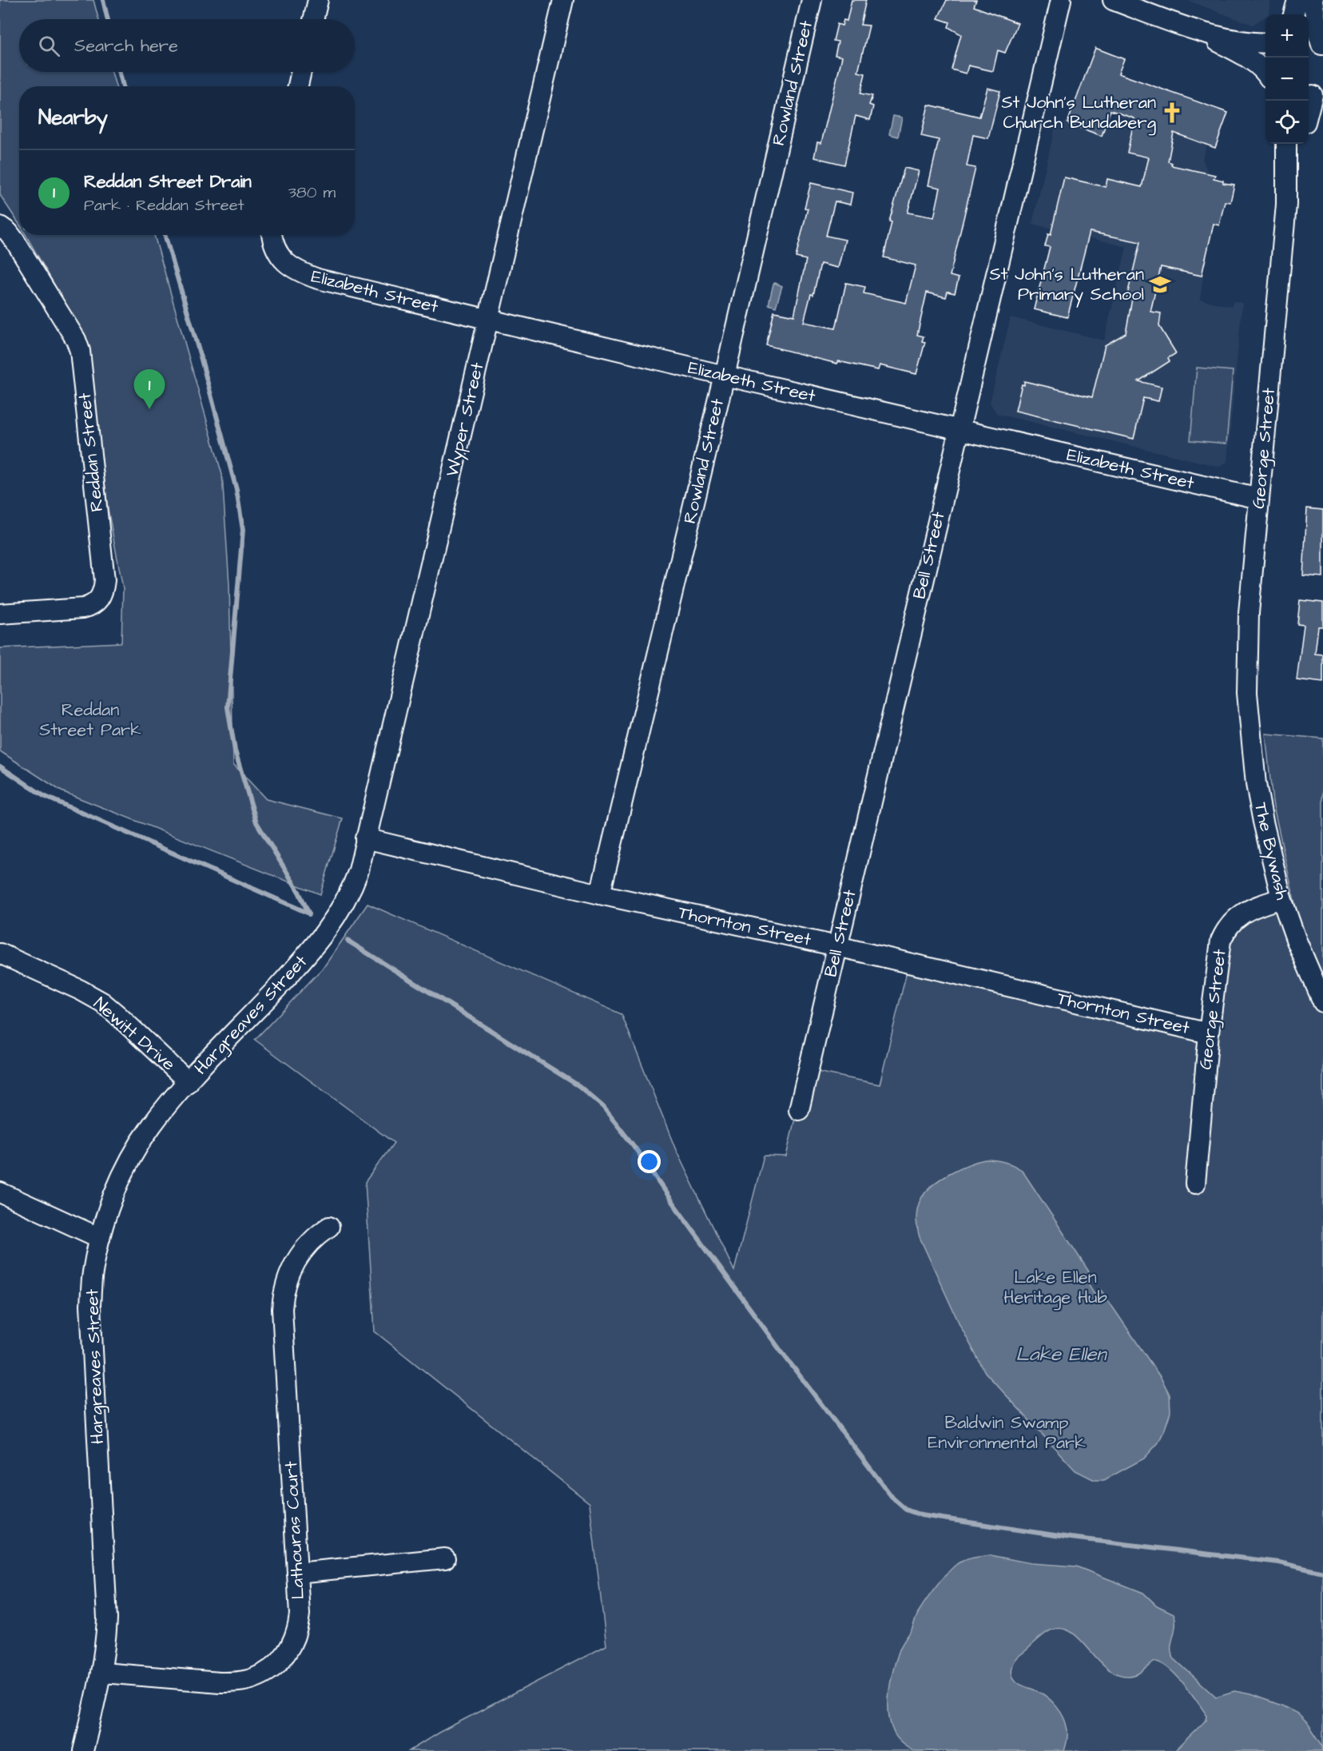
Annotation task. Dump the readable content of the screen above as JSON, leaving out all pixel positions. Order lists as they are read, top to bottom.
{
  "streets": {
    "street": [
      "Rowland Street",
      "Elizabeth Street",
      "Wyper Street",
      "George Street",
      "Reddan Street",
      "Bell Street",
      "The Bywash",
      "Thornton Street",
      "Hargreaves Street",
      "Newitt Drive",
      "Lathouras Court"
    ]
  },
  "crossings": [
    ["Rowland Street", "Elizabeth Street"],
    ["Rowland Street", "Thornton Street"],
    ["Elizabeth Street", "Wyper Street"],
    ["Elizabeth Street", "George Street"],
    ["Elizabeth Street", "Bell Street"],
    ["Wyper Street", "Thornton Street"],
    ["Wyper Street", "Hargreaves Street"],
    ["George Street", "The Bywash"],
    ["George Street", "Thornton Street"],
    ["Bell Street", "Thornton Street"],
    ["Thornton Street", "Hargreaves Street"],
    ["Hargreaves Street", "Newitt Drive"],
    ["Hargreaves Street", "Lathouras Court"]
  ],
  "water": ["Lake Ellen"],
  "parks": ["Reddan Street Park", "Lake Ellen Heritage Hub", "Baldwin Swamp Environmental Park"],
  "places": {
    "church": ["St John's Lutheran Church Bundaberg"],
    "school or university": ["St John's Lutheran Primary School"]
  },
  "page": {
    "map_buttons": ["+", "−"],
    "search": "Search here",
    "heading": "Nearby",
    "list": [
      {
        "mark": "1",
        "name": "Reddan Street Drain",
        "note": "Park · Reddan Street",
        "value": "380 m"
      }
    ],
    "pins": "1"
  }
}
